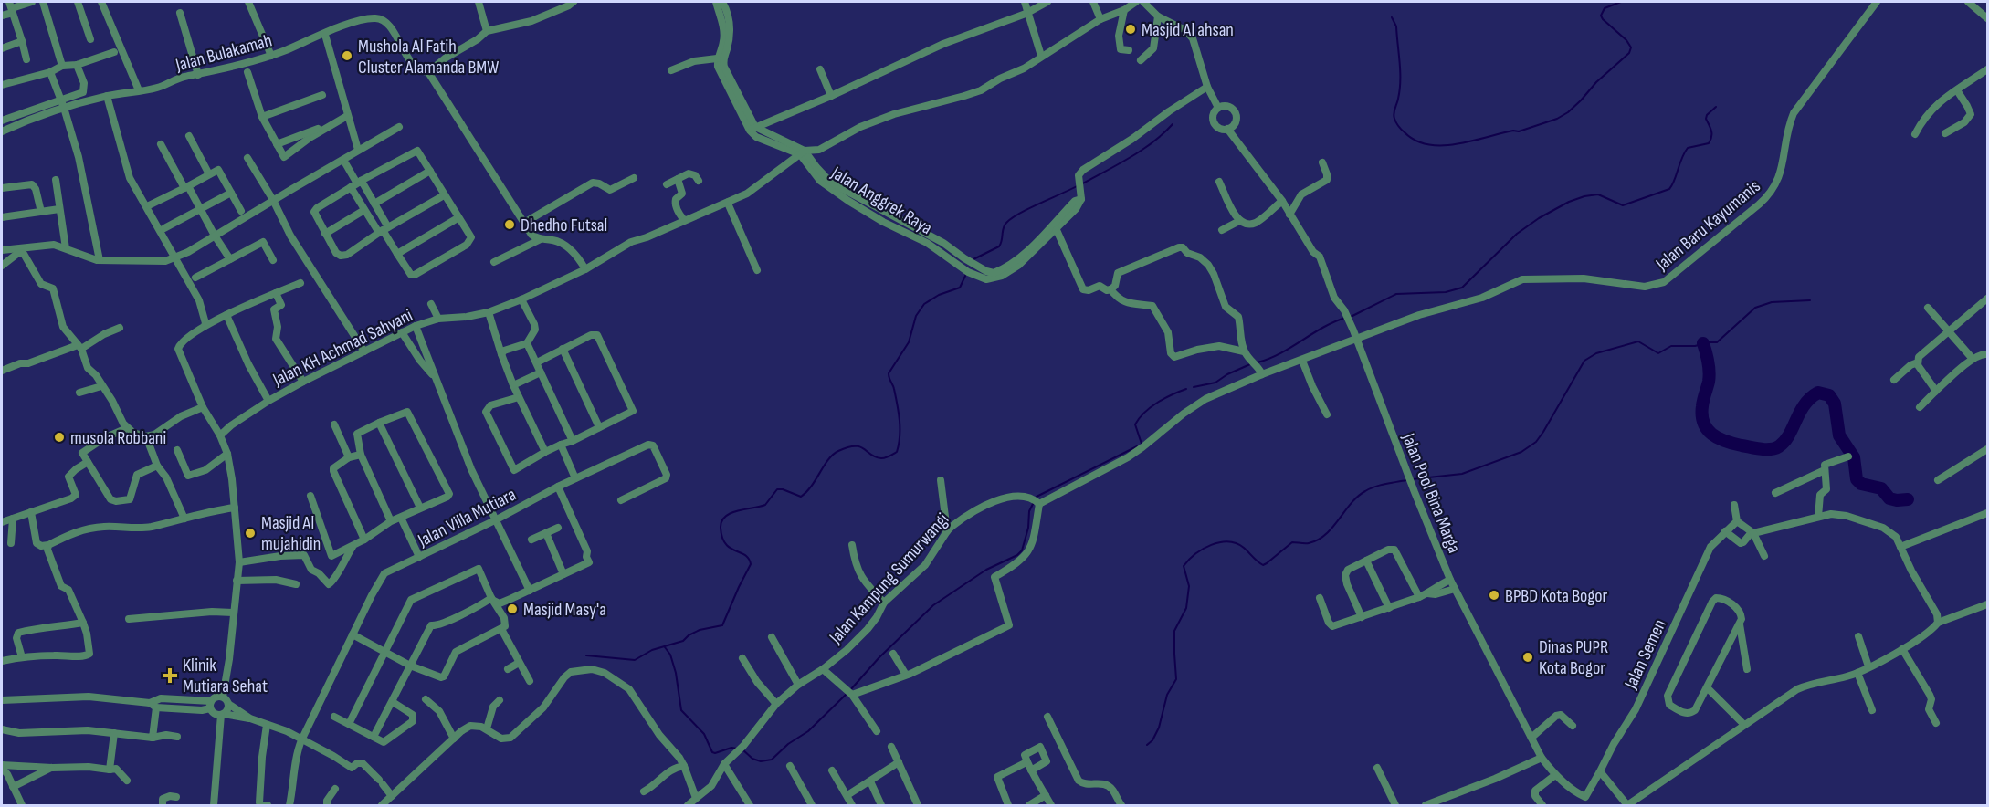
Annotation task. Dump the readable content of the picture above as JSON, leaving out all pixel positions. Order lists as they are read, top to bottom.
{
  "streets": {
    "street": [
      "Jalan Bulakamah",
      "Jalan Anggrek Raya",
      "Jalan Baru Kayumanis",
      "Jalan KH Achmad Sahyani",
      "Jalan Pool Bina Marga",
      "Jalan Villa Mutiara",
      "Jalan Kampung Sumurwangi",
      "Jalan Semen"
    ]
  },
  "crossings": [
    ["Jalan Anggrek Raya", "Jalan KH Achmad Sahyani"],
    ["Jalan Baru Kayumanis", "Jalan Pool Bina Marga"]
  ],
  "places": {
    "other": [
      "Masjid Al ahsan",
      "Mushola Al Fatih Cluster Alamanda BMW",
      "Dhedho Futsal",
      "musola Robbani",
      "Masjid Al mujahidin",
      "BPBD Kota Bogor",
      "Masjid Masy'a",
      "Dinas PUPR Kota Bogor"
    ],
    "health": ["Klinik Mutiara Sehat"]
  }
}
